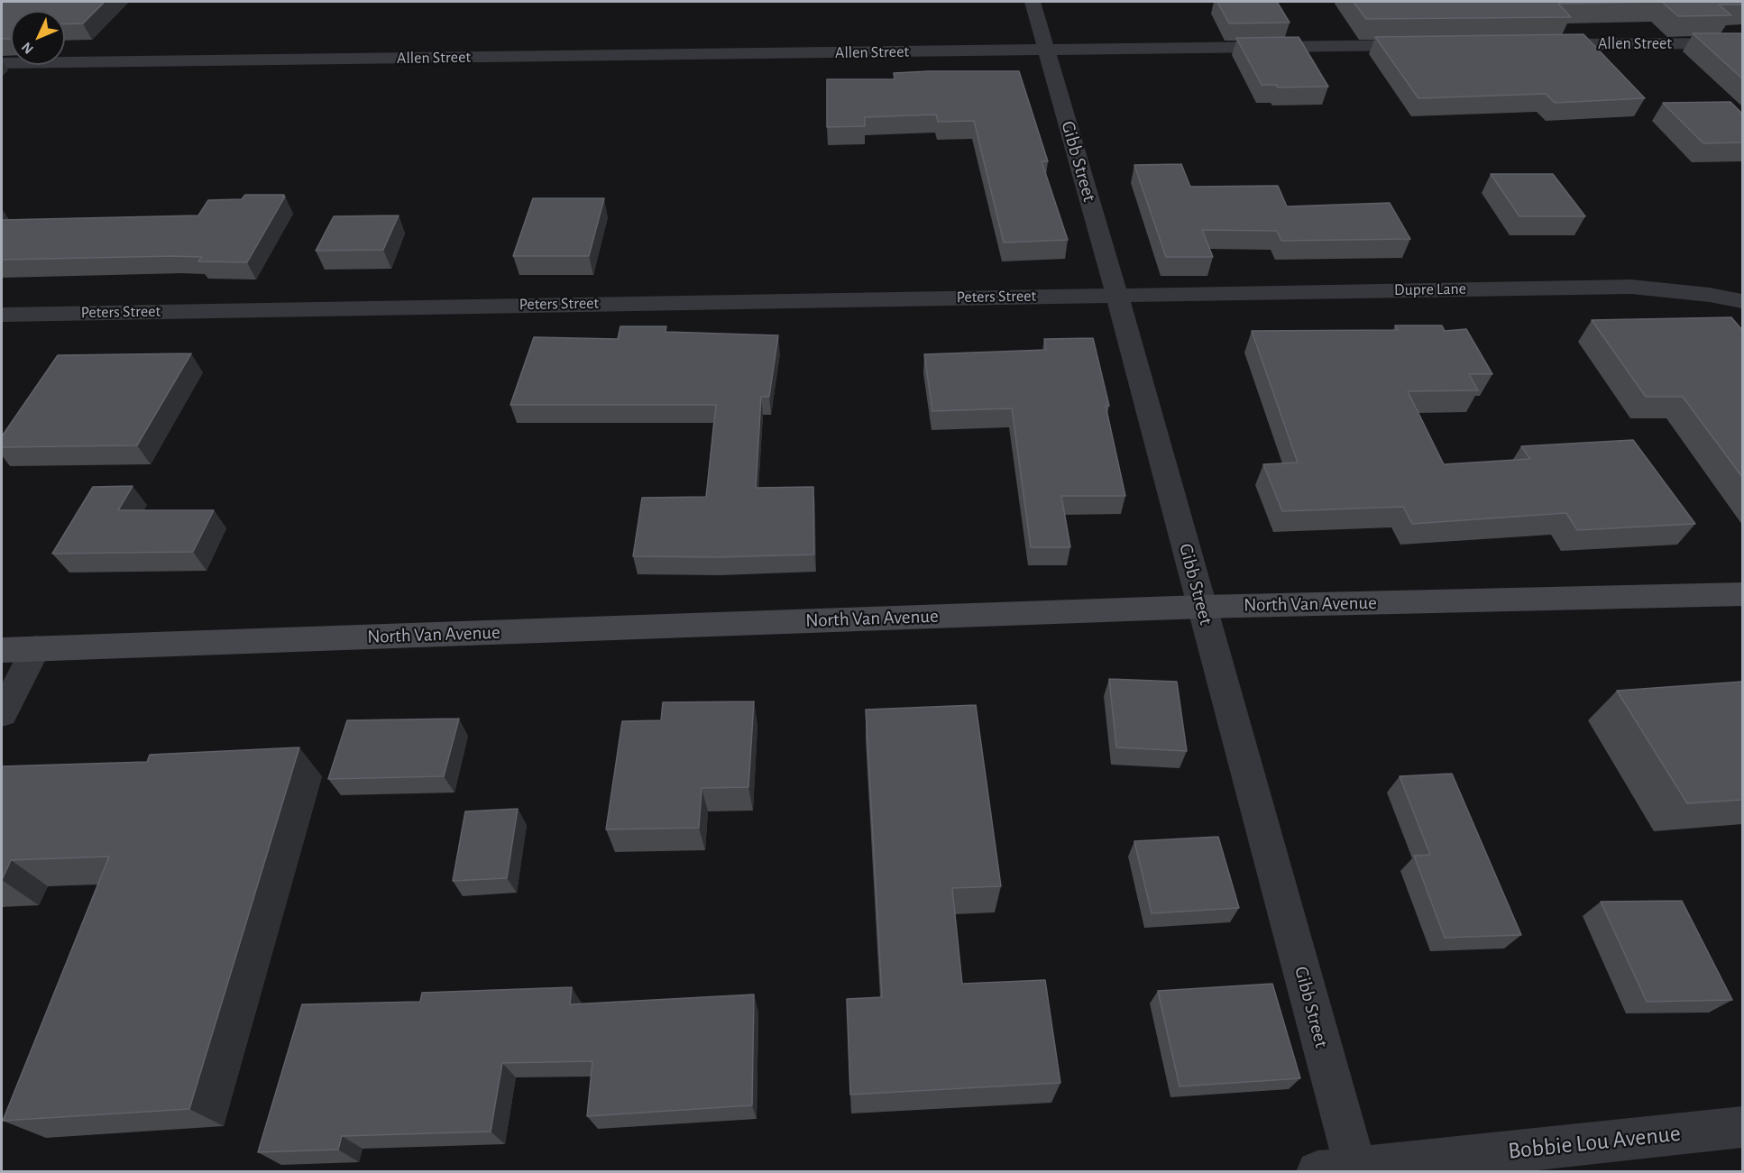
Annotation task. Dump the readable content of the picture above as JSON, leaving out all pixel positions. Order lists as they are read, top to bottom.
{
  "streets": {
    "main road": ["North Van Avenue"],
    "street": [
      "Allen Street",
      "Gibb Street",
      "Dupre Lane",
      "Peters Street",
      "Bobbie Lou Avenue"
    ]
  },
  "crossings": [
    ["Allen Street", "Gibb Street"],
    ["Gibb Street", "Dupre Lane"],
    ["Gibb Street", "Peters Street"],
    ["Gibb Street", "North Van Avenue"],
    ["Gibb Street", "Bobbie Lou Avenue"],
    ["Dupre Lane", "Peters Street"]
  ],
  "north": "bottom left"
}
